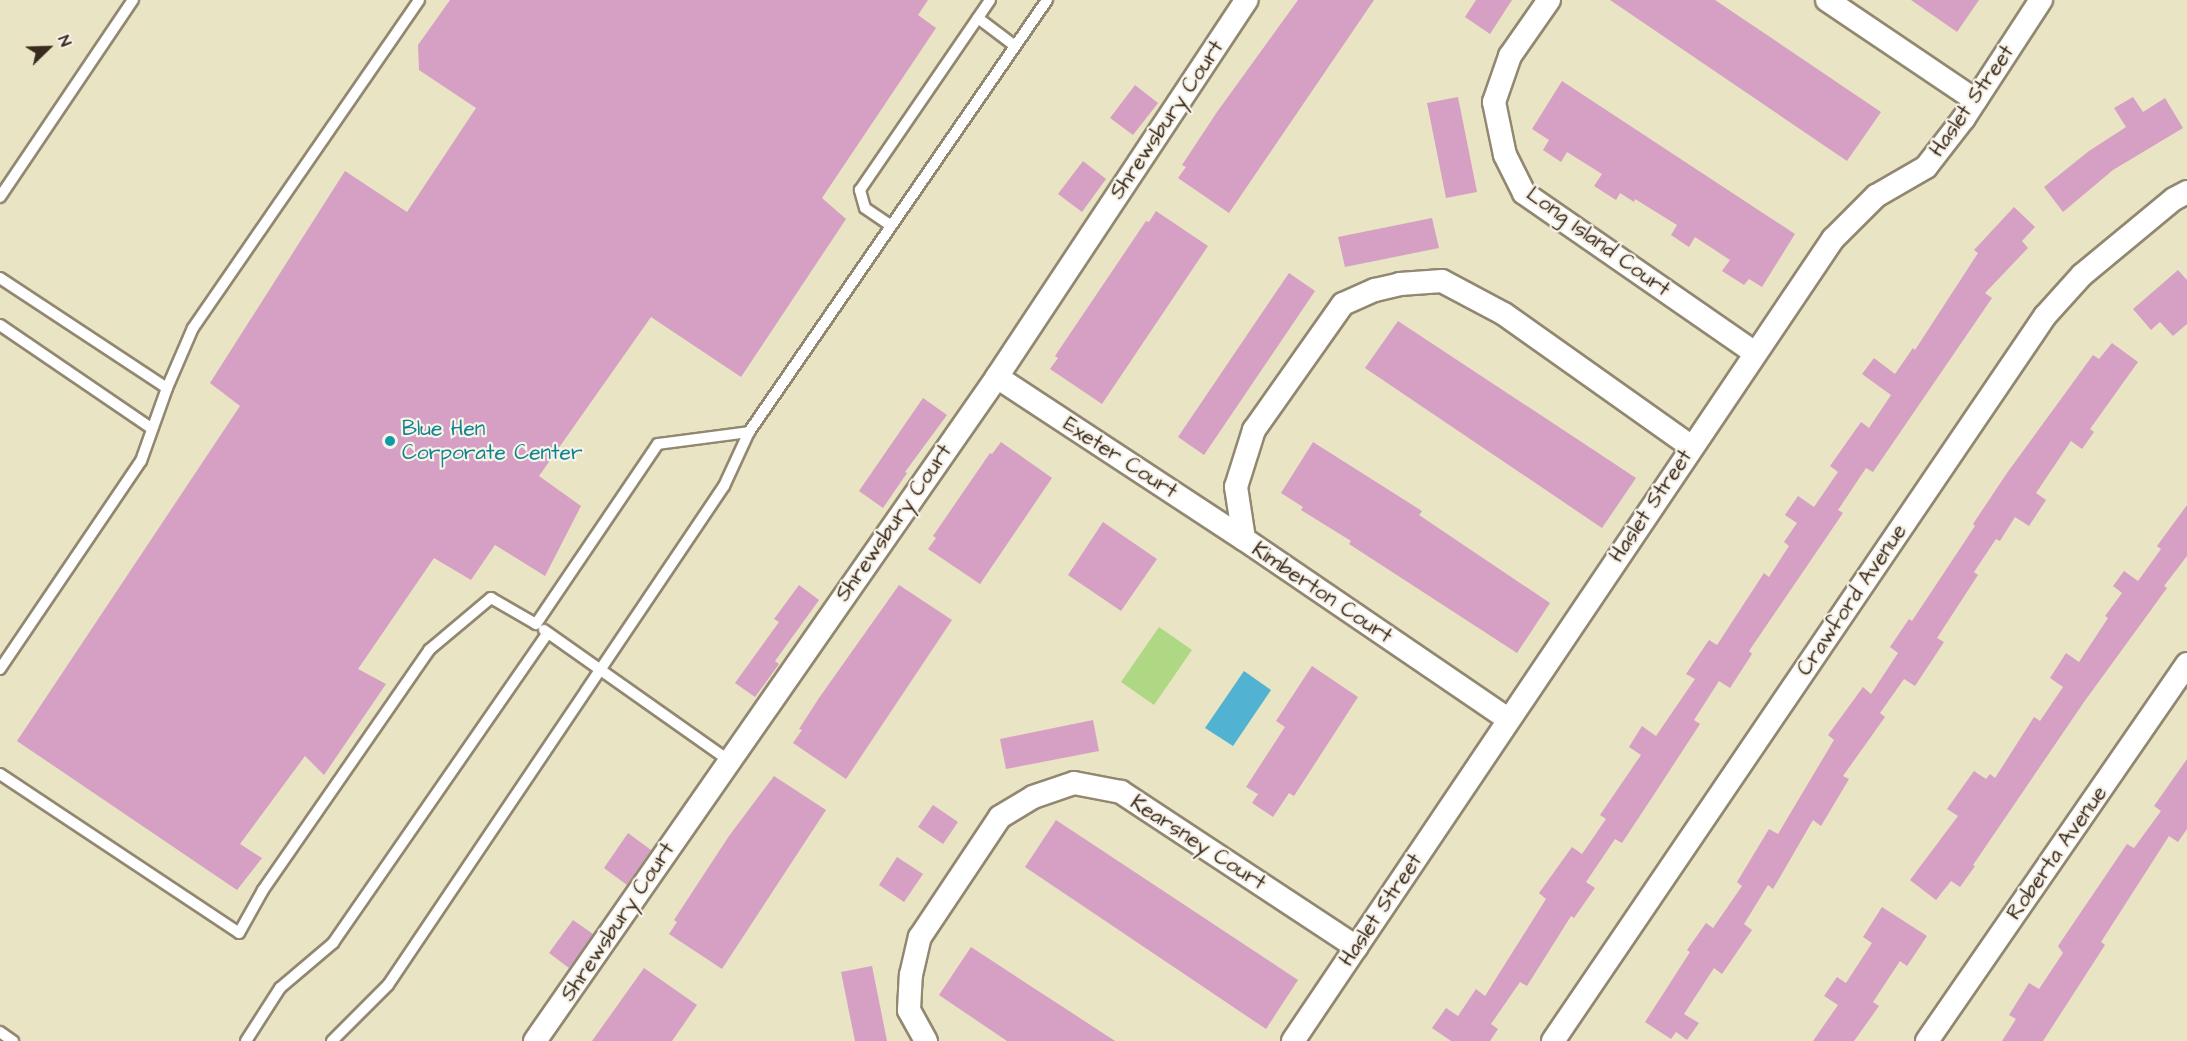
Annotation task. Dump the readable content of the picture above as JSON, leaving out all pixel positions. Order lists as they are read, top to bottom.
{
  "streets": {
    "street": [
      "Haslet Street",
      "Shrewsbury Court",
      "Long Island Court",
      "Exeter Court",
      "Kimberton Court",
      "Crawford Avenue",
      "Kearsney Court",
      "Roberta Avenue"
    ]
  },
  "crossings": [
    ["Haslet Street", "Long Island Court"],
    ["Haslet Street", "Kimberton Court"],
    ["Haslet Street", "Kearsney Court"],
    ["Shrewsbury Court", "Exeter Court"],
    ["Exeter Court", "Kimberton Court"]
  ],
  "places": ["Blue Hen Corporate Center"],
  "north": "top right"
}
